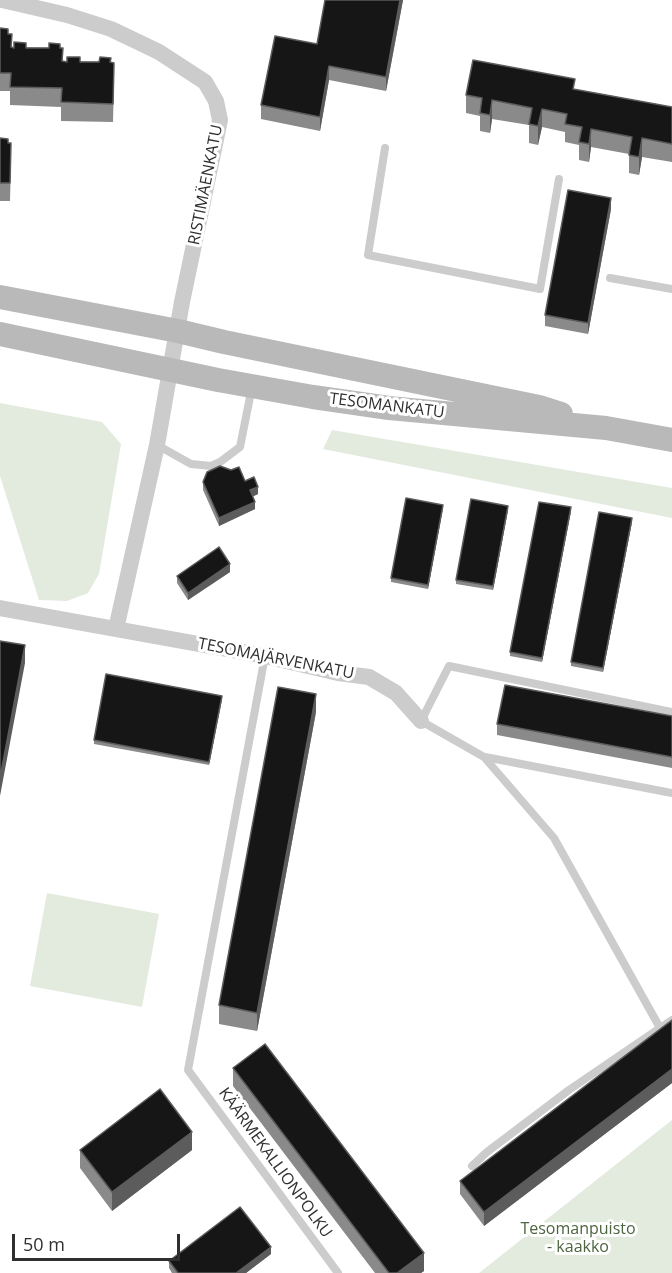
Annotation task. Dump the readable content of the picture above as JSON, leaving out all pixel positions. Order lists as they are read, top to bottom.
{
  "streets": {
    "main road": ["TESOMANKATU"],
    "street": ["RISTIMÄENKATU", "TESOMAJÄRVENKATU"],
    "lane": ["KÄÄRMEKALLIONPOLKU"]
  },
  "crossings": [
    ["RISTIMÄENKATU", "TESOMANKATU"],
    ["TESOMAJÄRVENKATU", "KÄÄRMEKALLIONPOLKU"]
  ],
  "parks": ["Tesomanpuisto - kaakko"],
  "scale_bar": "50 m"
}
